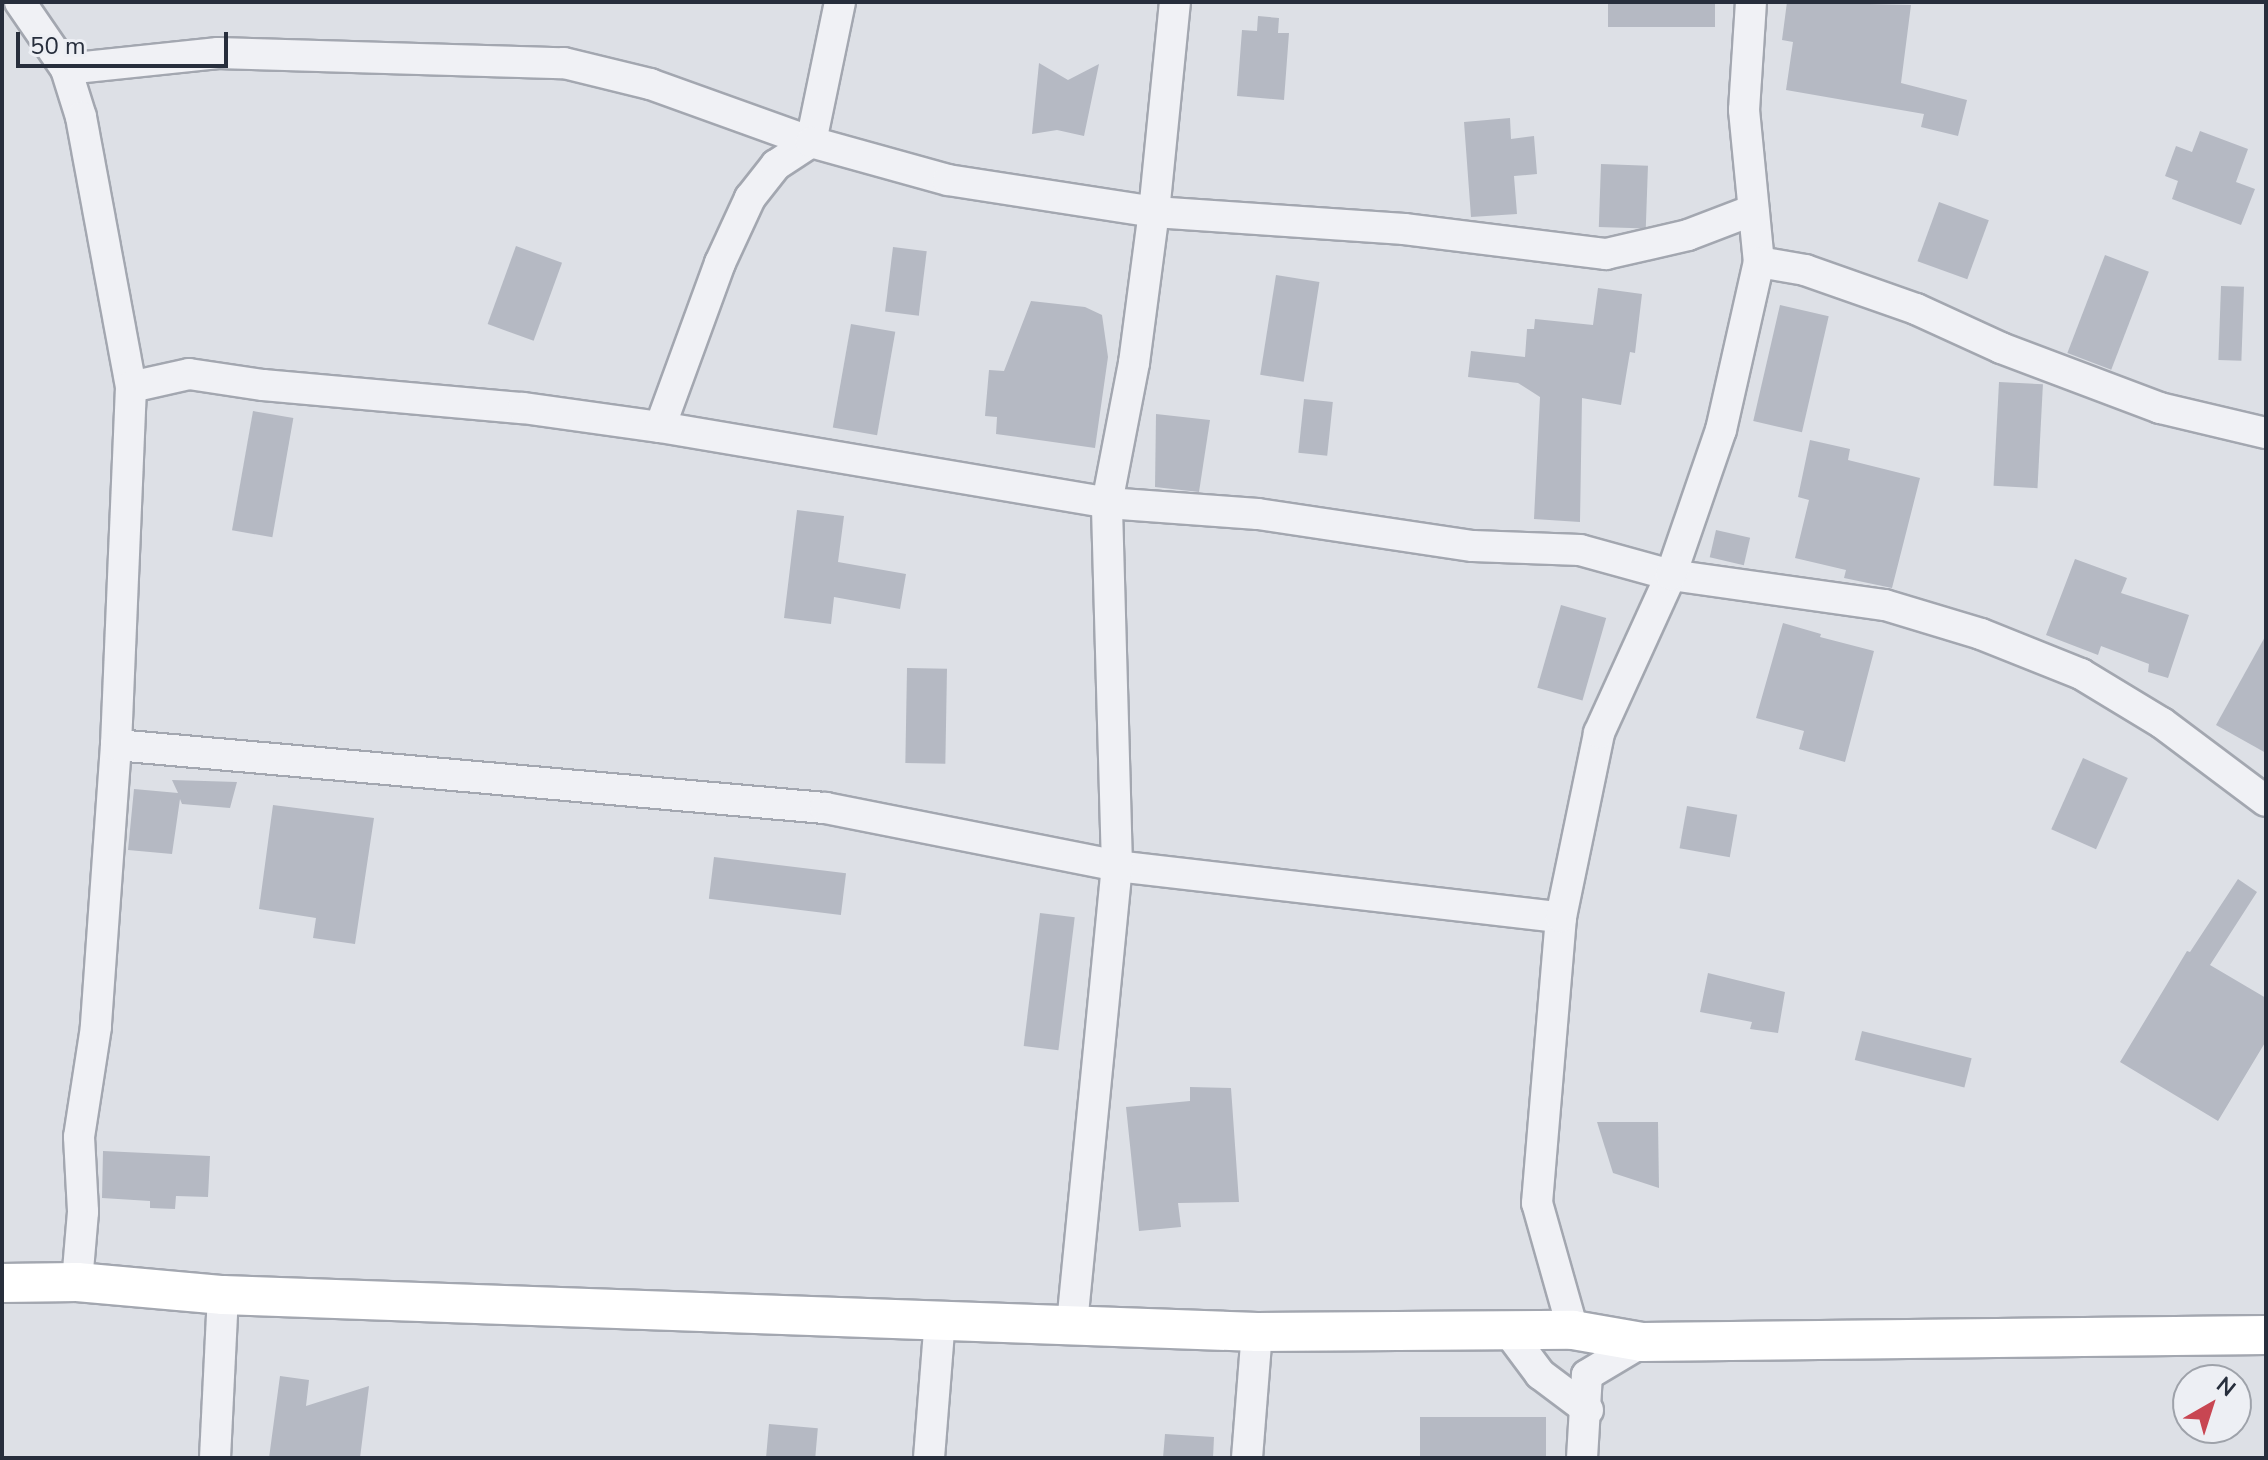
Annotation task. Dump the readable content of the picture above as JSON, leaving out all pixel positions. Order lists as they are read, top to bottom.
{
  "scale_bar": "50 m",
  "north": "top right"
}
